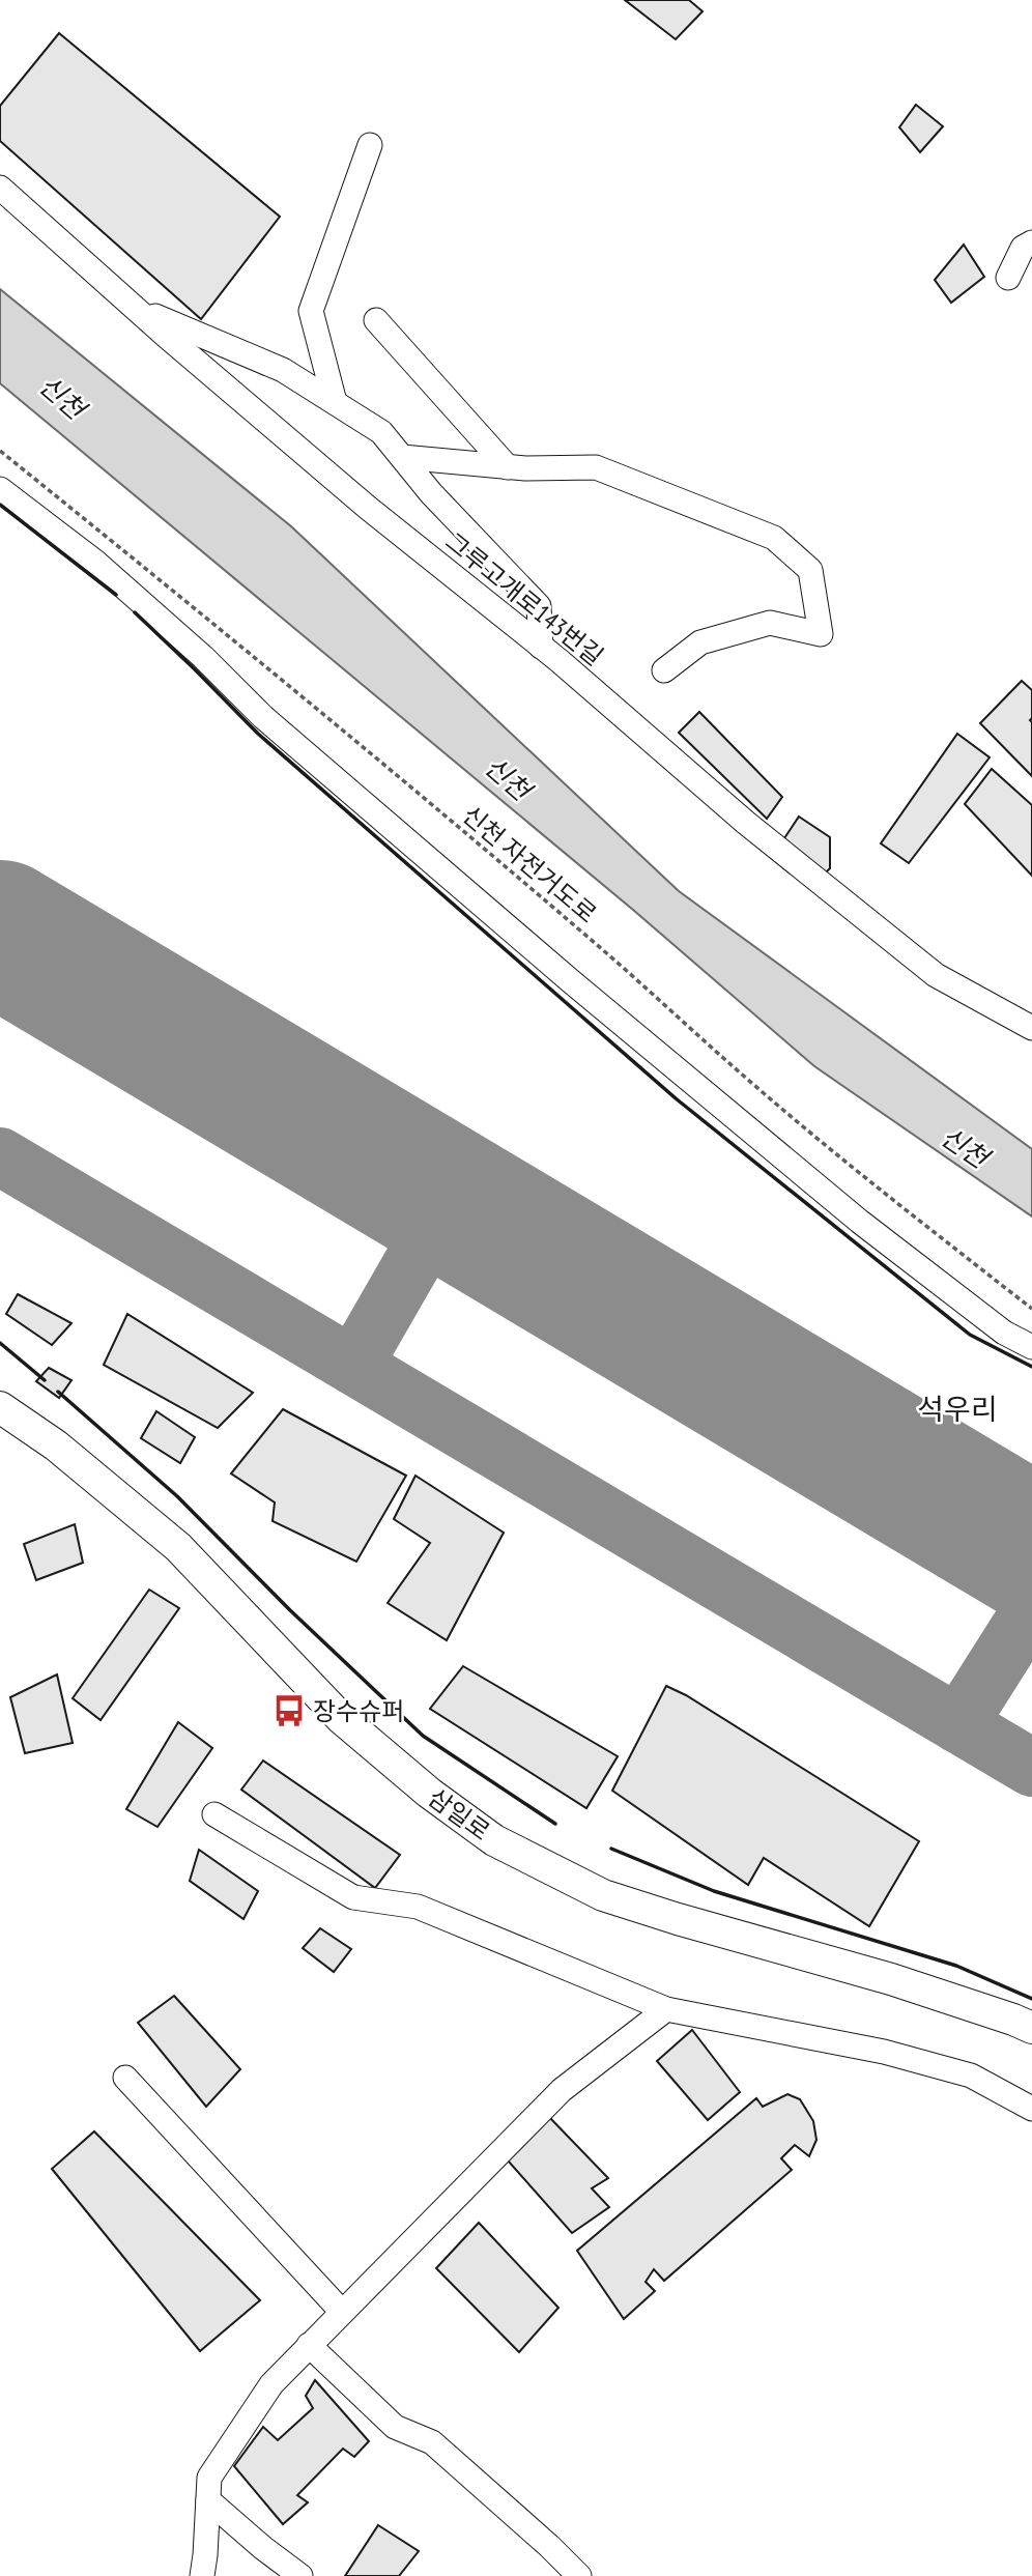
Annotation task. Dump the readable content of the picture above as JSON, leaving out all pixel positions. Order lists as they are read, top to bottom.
{
  "streets": {
    "main road": ["삼일로"],
    "street": ["그루고개로143번길"],
    "path": ["신천 자전거도로"]
  },
  "districts": ["석우리"],
  "water": ["신천"],
  "places": {
    "bus stop": ["장수슈퍼"]
  }
}
